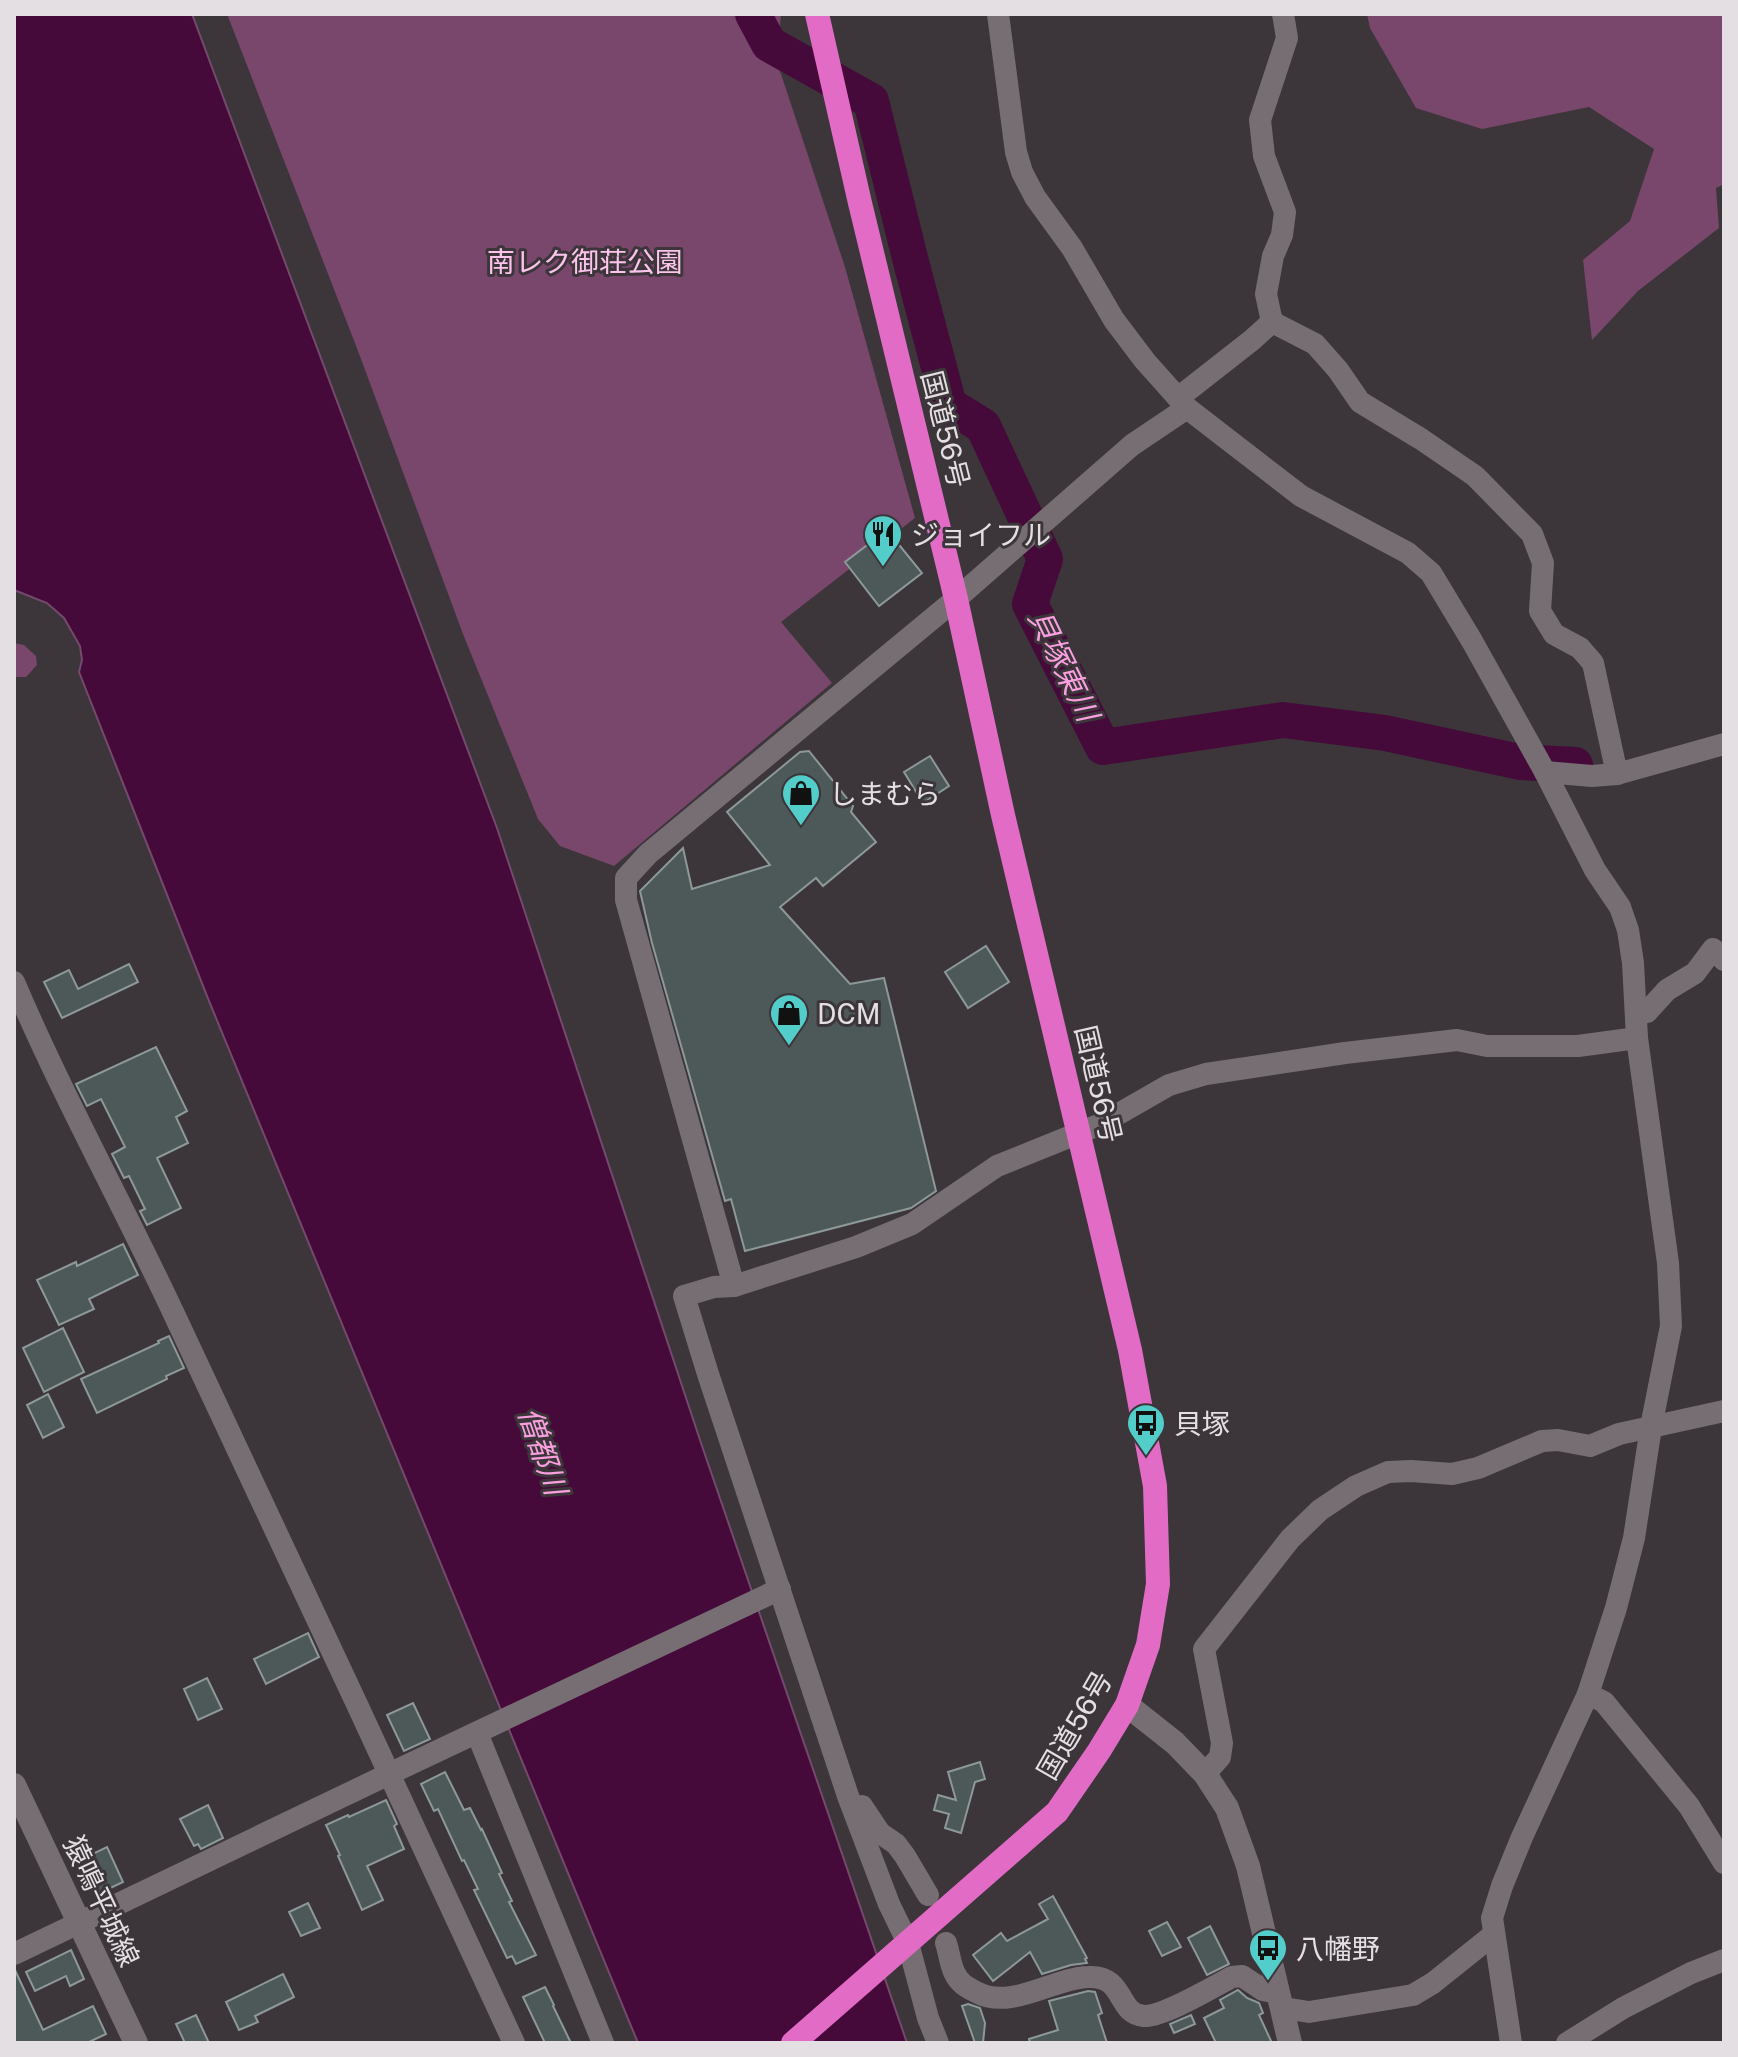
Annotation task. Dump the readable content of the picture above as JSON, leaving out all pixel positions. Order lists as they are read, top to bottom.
{
  "streets": {
    "highway": ["国道56号"],
    "street": ["猿鳴平城線"]
  },
  "water": ["貝塚東川", "僧都川"],
  "parks": ["南レク御荘公園"],
  "places": {
    "restaurant": ["ジョイフル"],
    "shop": ["しまむら", "DCM"],
    "bus stop": ["貝塚", "八幡野"]
  }
}
